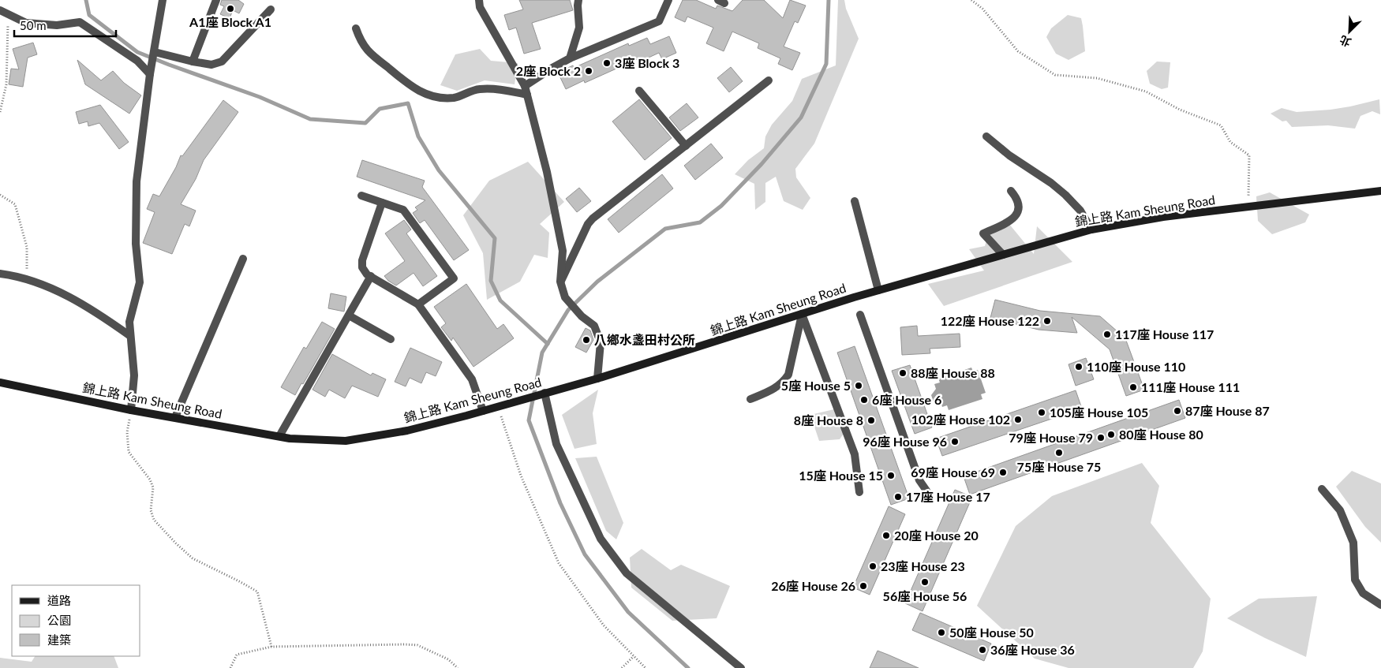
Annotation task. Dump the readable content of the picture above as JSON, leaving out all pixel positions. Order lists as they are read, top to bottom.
{
  "streets": {
    "main road": ["錦上路 Kam Sheung Road"]
  },
  "places": [
    "A1座 Block A1",
    "3座 Block 3",
    "2座 Block 2",
    "122座 House 122",
    "117座 House 117",
    "八鄉水盞田村公所",
    "110座 House 110",
    "88座 House 88",
    "5座 House 5",
    "111座 House 111",
    "6座 House 6",
    "87座 House 87",
    "105座 House 105",
    "102座 House 102",
    "8座 House 8",
    "80座 House 80",
    "79座 House 79",
    "96座 House 96",
    "75座 House 75",
    "69座 House 69",
    "15座 House 15",
    "17座 House 17",
    "20座 House 20",
    "23座 House 23",
    "56座 House 56",
    "26座 House 26",
    "50座 House 50",
    "36座 House 36"
  ],
  "legend": ["道路", "公園", "建築"],
  "scale_bar": "50 m",
  "north": "bottom left"
}
